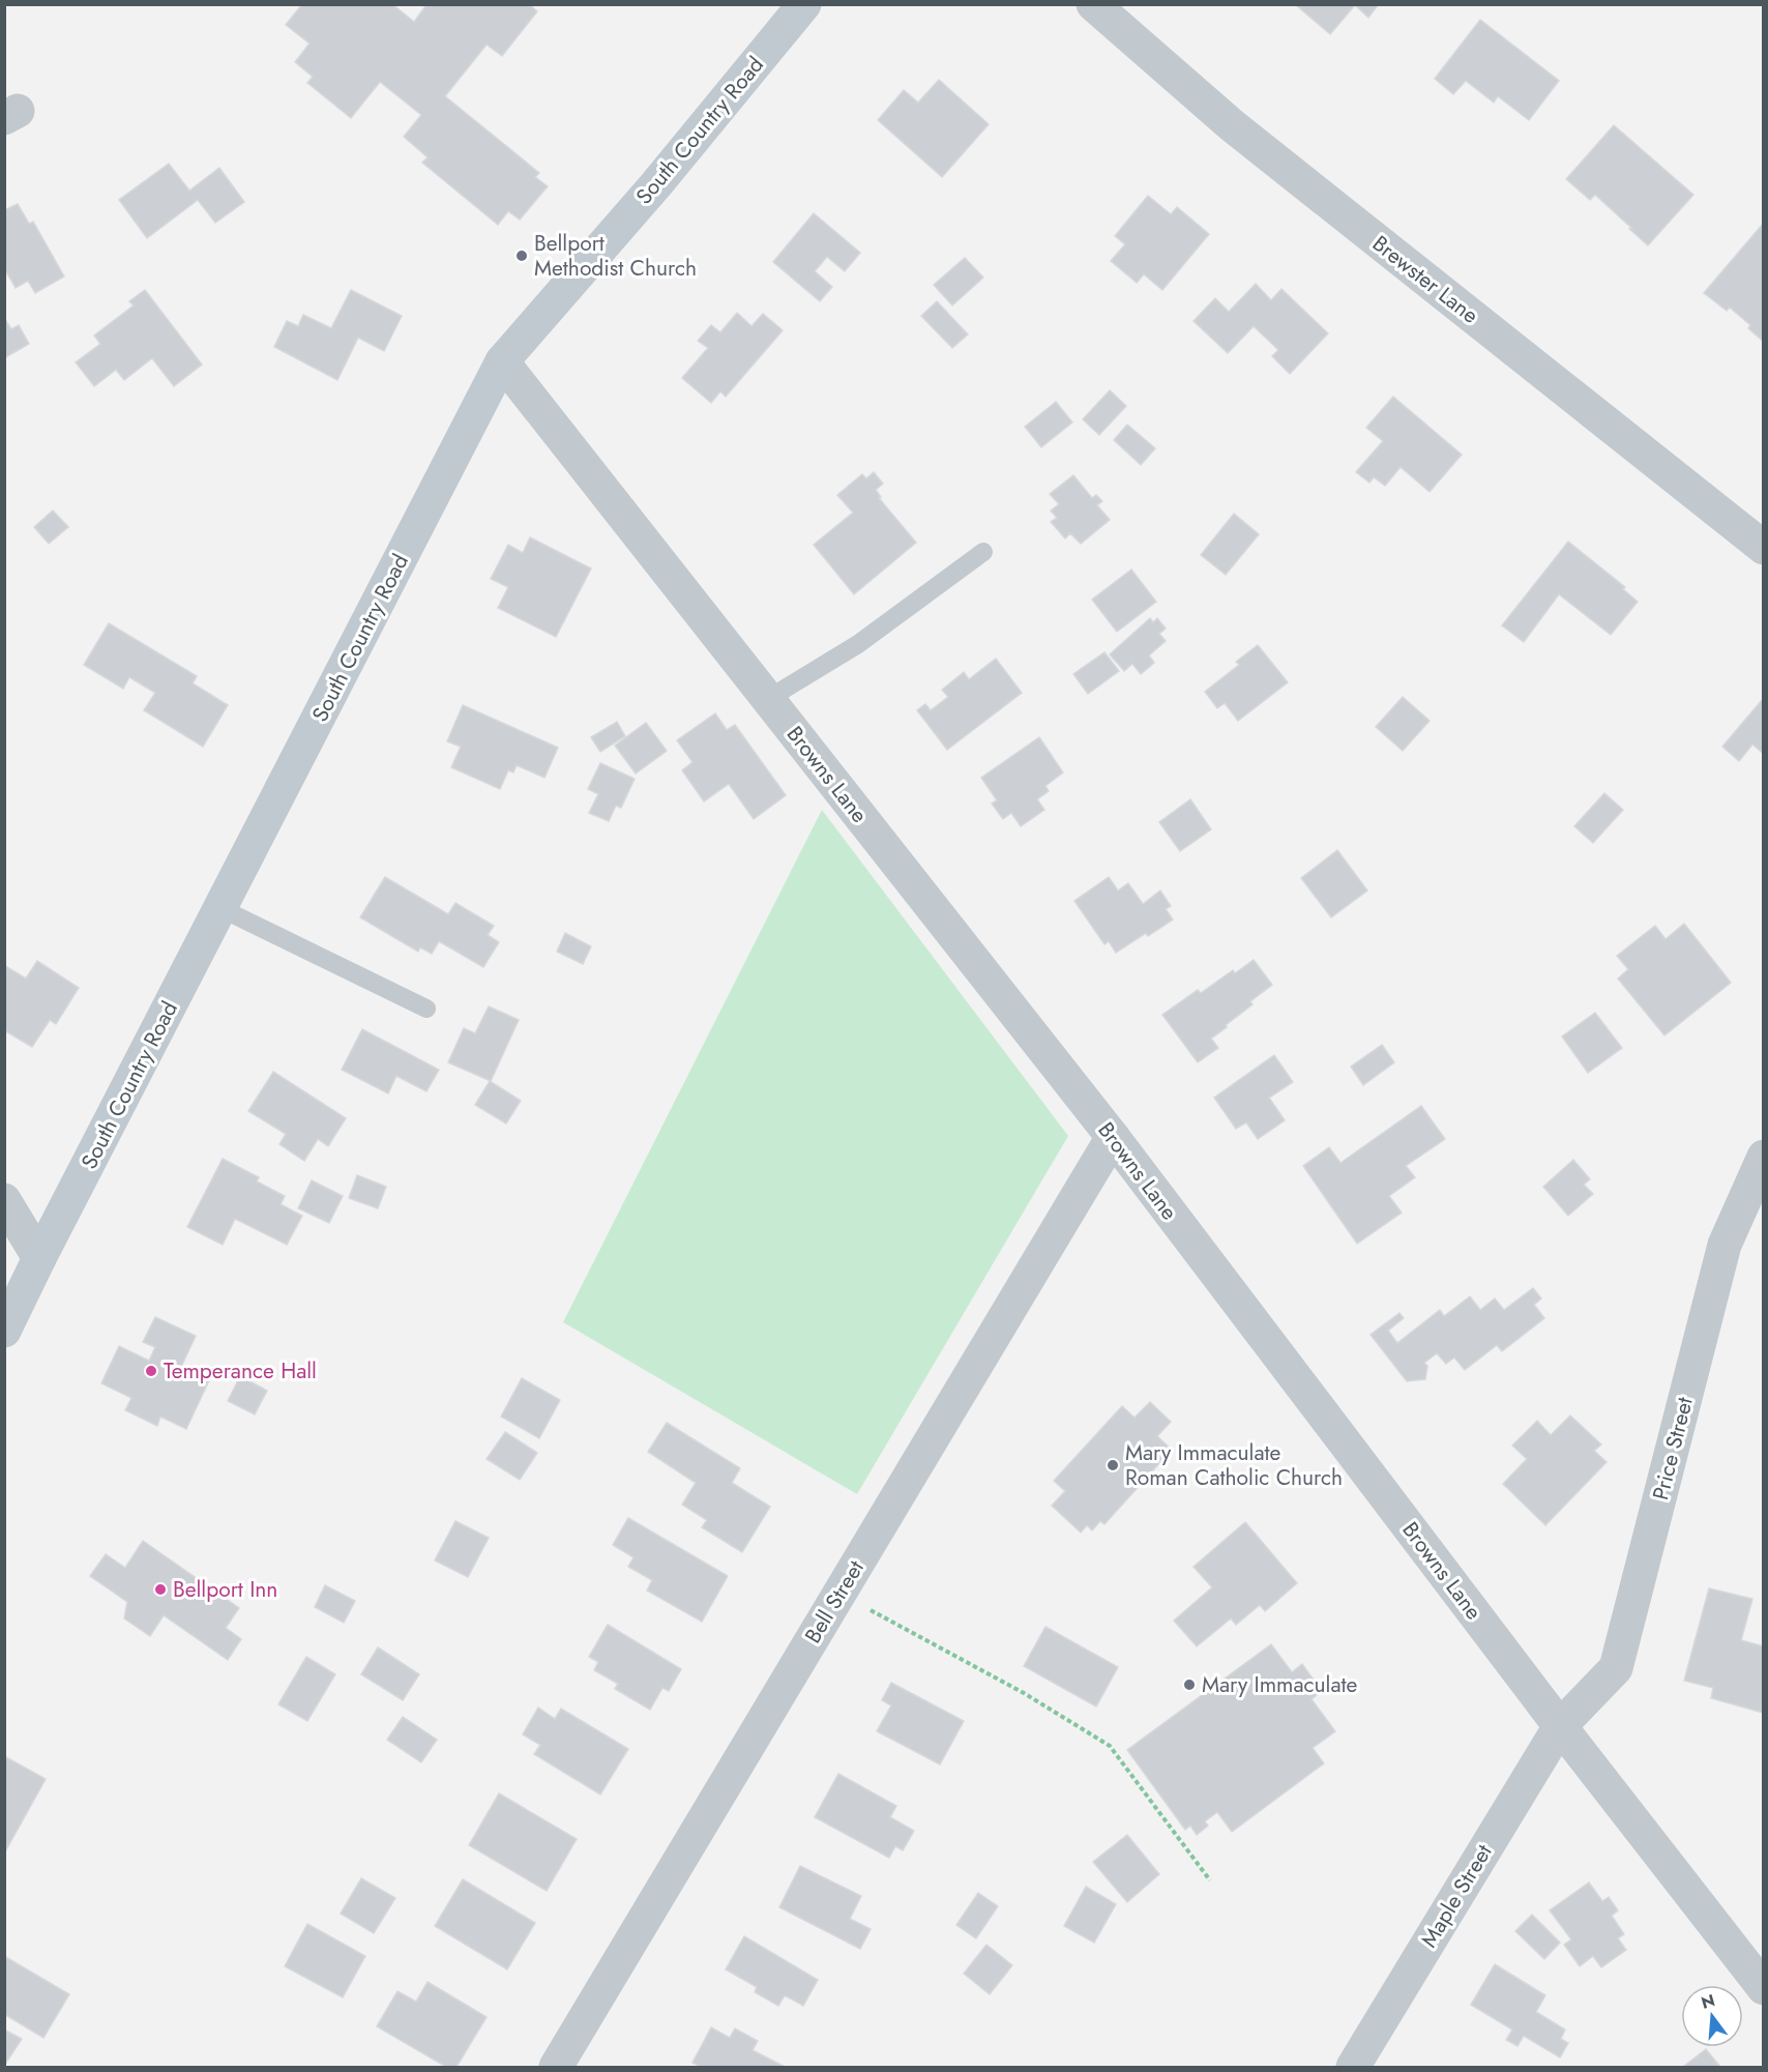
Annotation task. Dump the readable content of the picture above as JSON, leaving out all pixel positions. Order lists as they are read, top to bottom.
{
  "streets": {
    "main road": ["South Country Road"],
    "street": [
      "Brewster Lane",
      "Browns Lane",
      "Price Street",
      "Bell Street",
      "Maple Street"
    ]
  },
  "crossings": [
    ["South Country Road", "Browns Lane"],
    ["Browns Lane", "Price Street"],
    ["Browns Lane", "Bell Street"],
    ["Browns Lane", "Maple Street"],
    ["Price Street", "Maple Street"]
  ],
  "places": [
    "Bellport Methodist Church",
    "Temperance Hall",
    "Mary Immaculate Roman Catholic Church",
    "Bellport Inn",
    "Mary Immaculate"
  ],
  "north": "top"
}
